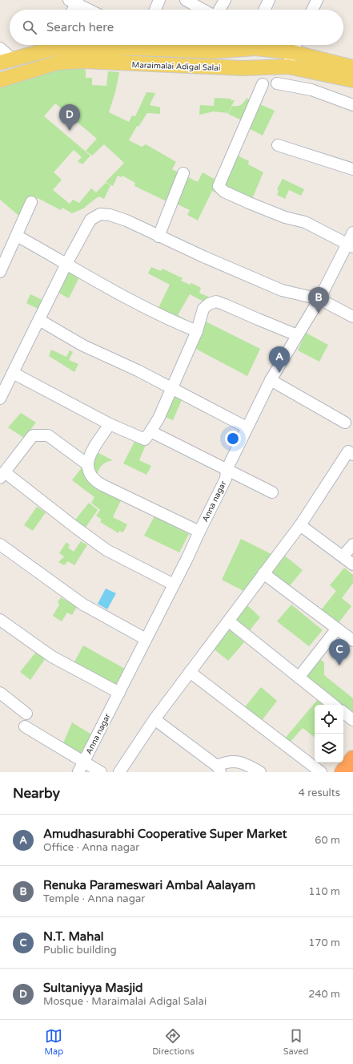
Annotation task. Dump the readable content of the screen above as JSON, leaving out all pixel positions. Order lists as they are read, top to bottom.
{
  "streets": {
    "main road": ["Maraimalai Adigal Salai"],
    "street": ["Anna nagar"]
  },
  "page": {
    "search": "Search here",
    "pins": [
      "D",
      "B",
      "A",
      "C"
    ],
    "heading": ["Nearby", "4 results"],
    "list": [
      {
        "mark": "A",
        "name": "Amudhasurabhi Cooperative Super Market",
        "note": "Office · Anna nagar",
        "value": "60 m"
      },
      {
        "mark": "B",
        "name": "Renuka Parameswari Ambal Aalayam",
        "note": "Temple · Anna nagar",
        "value": "110 m"
      },
      {
        "mark": "C",
        "name": "N.T. Mahal",
        "note": "Public building",
        "value": "170 m"
      },
      {
        "mark": "D",
        "name": "Sultaniyya Masjid",
        "note": "Mosque · Maraimalai Adigal Salai",
        "value": "240 m"
      }
    ],
    "nav": ["Map", "Directions", "Saved"]
  }
}
